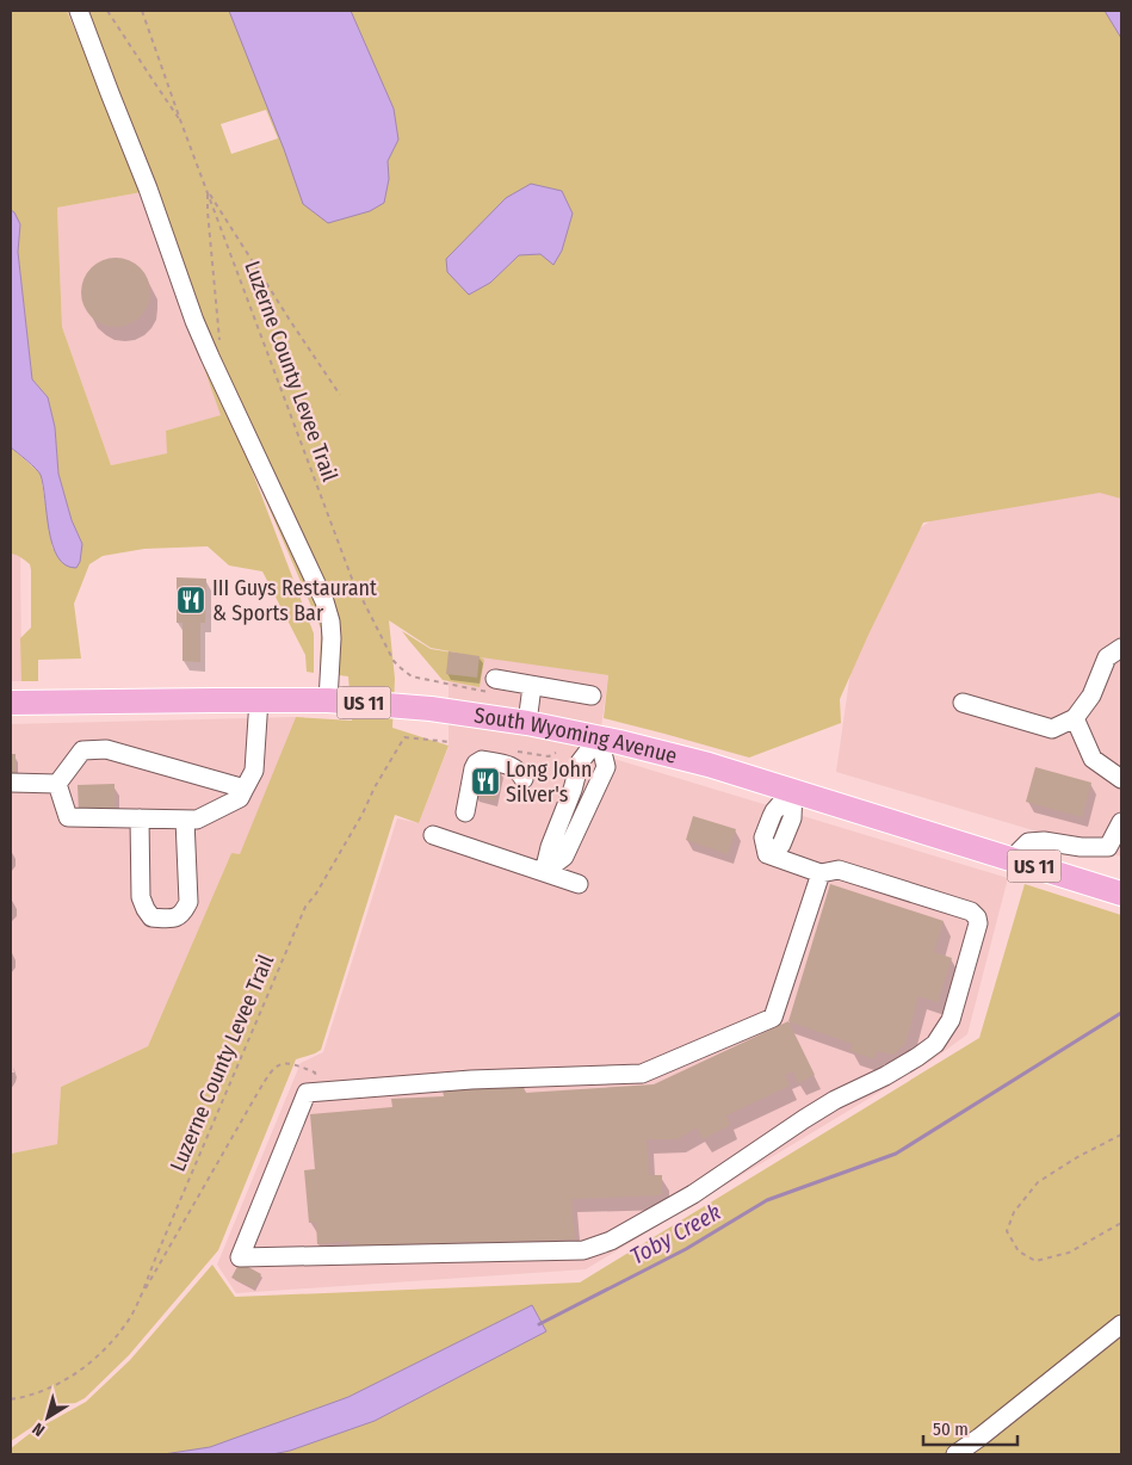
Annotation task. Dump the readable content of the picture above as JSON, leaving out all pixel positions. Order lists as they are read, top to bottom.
{
  "streets": {
    "main road": ["US 11", "South Wyoming Avenue"],
    "path": ["Luzerne County Levee Trail"]
  },
  "water": ["Toby Creek"],
  "places": {
    "restaurant": ["III Guys Restaurant & Sports Bar", "Long John Silver's"]
  },
  "scale_bar": "50 m",
  "north": "bottom left"
}
